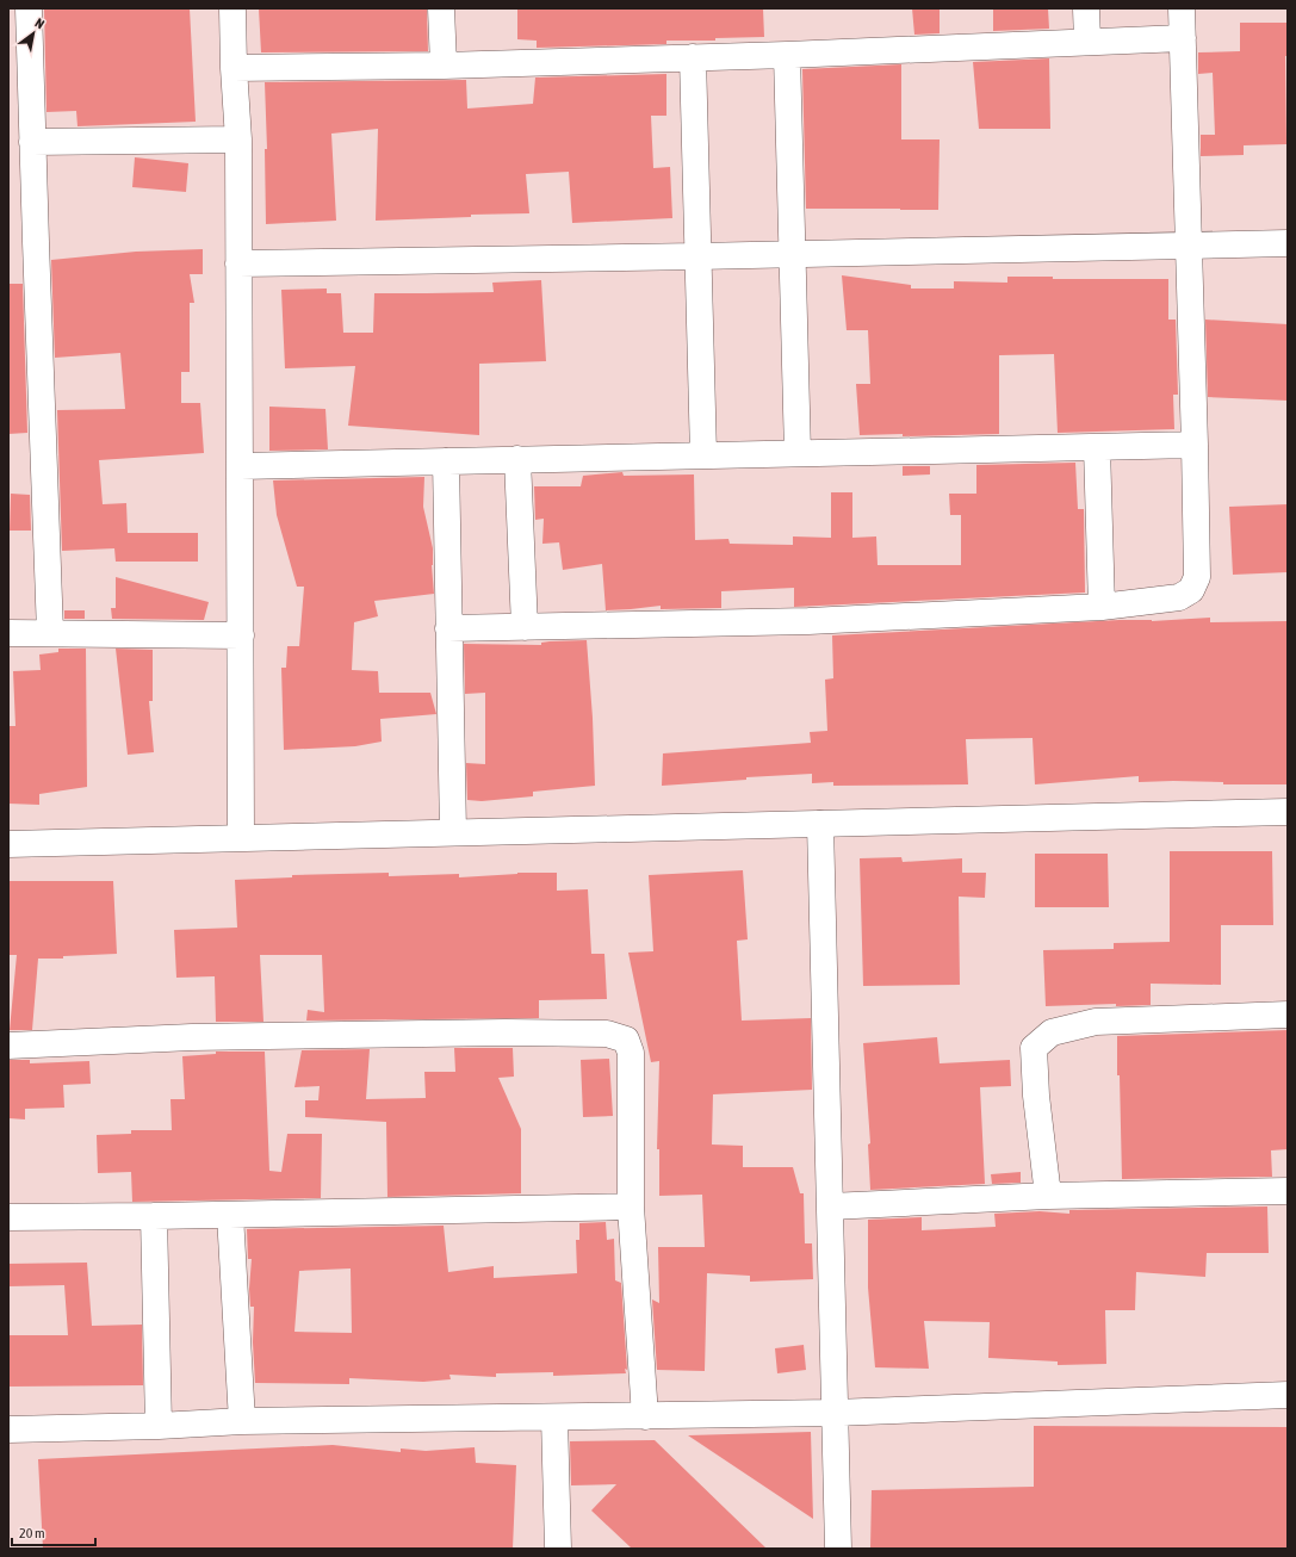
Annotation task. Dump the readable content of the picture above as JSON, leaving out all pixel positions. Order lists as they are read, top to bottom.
{
  "scale_bar": "20 m",
  "north": "top right"
}
